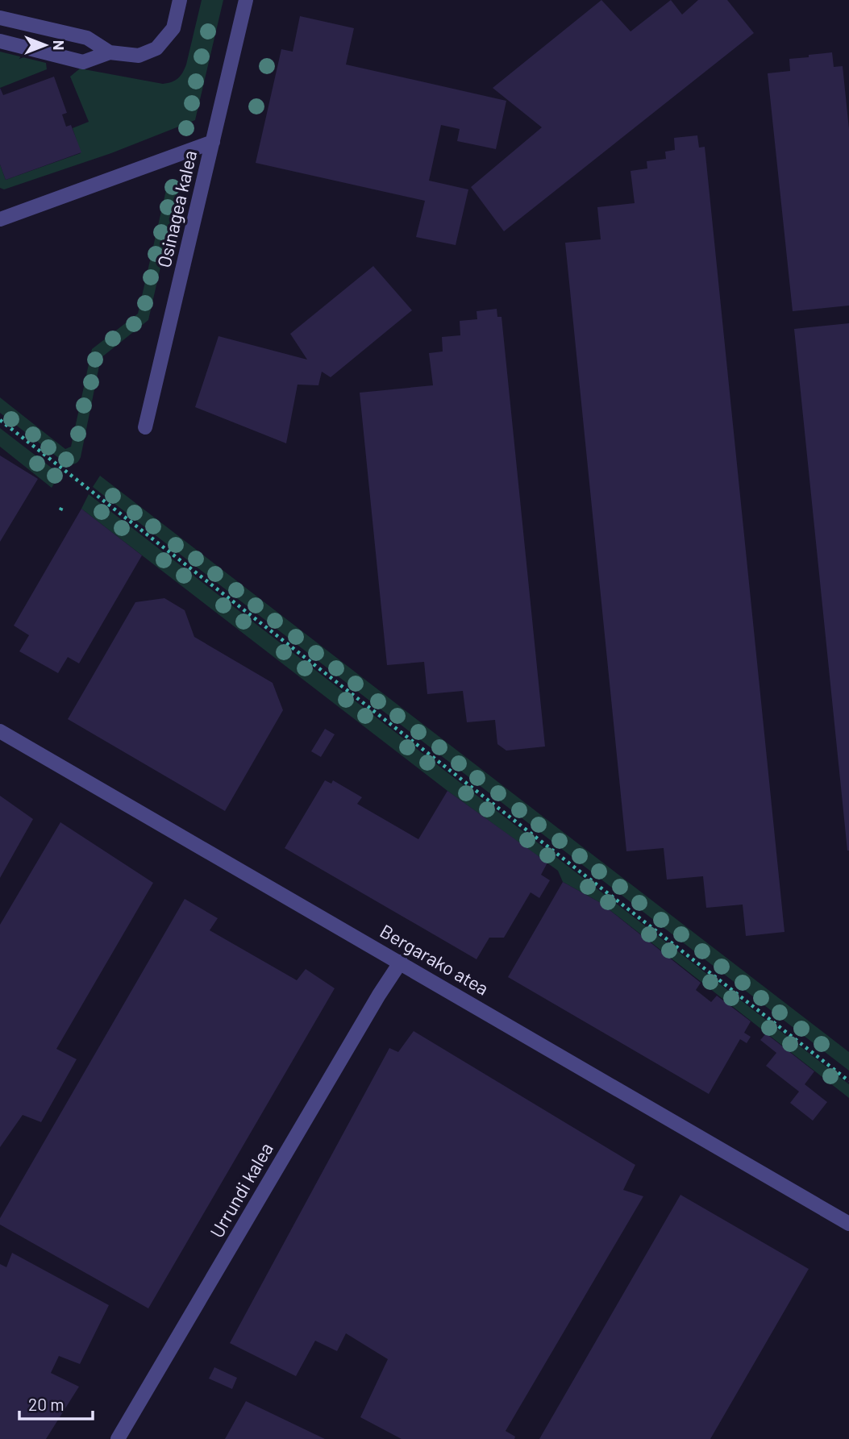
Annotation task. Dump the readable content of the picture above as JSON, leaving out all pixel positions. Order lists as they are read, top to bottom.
{
  "streets": {
    "street": ["Osinagea kalea", "Bergarako atea", "Urrundi kalea"]
  },
  "crossings": [
    ["Bergarako atea", "Urrundi kalea"]
  ],
  "scale_bar": "20 m",
  "north": "right"
}
